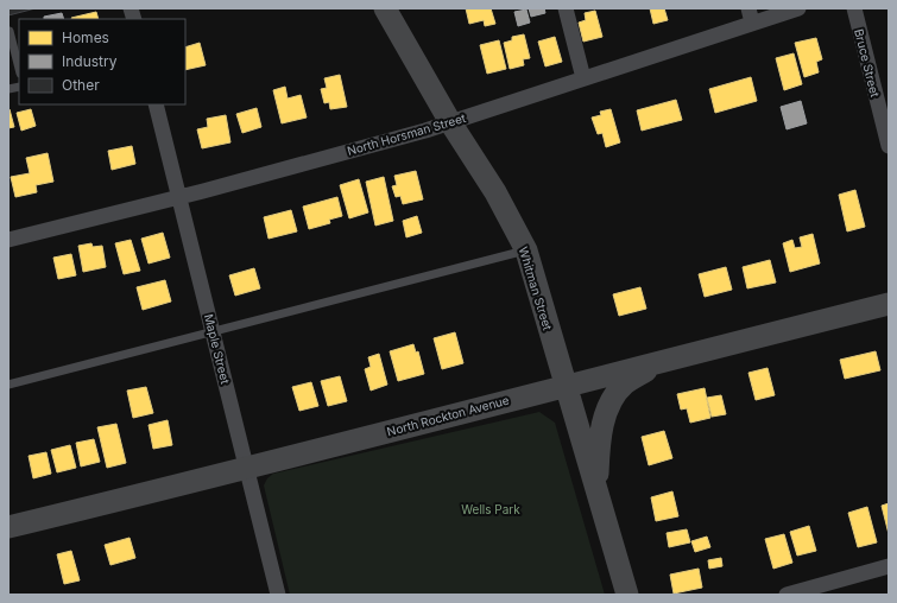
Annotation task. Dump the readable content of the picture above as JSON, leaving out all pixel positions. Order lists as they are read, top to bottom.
{
  "streets": {
    "main road": ["Whitman Street", "North Rockton Avenue"],
    "street": ["Bruce Street", "North Horsman Street", "Maple Street"]
  },
  "crossings": [
    ["North Horsman Street", "Whitman Street"],
    ["North Horsman Street", "Maple Street"],
    ["Whitman Street", "North Rockton Avenue"],
    ["Maple Street", "North Rockton Avenue"]
  ],
  "parks": ["Wells Park"],
  "legend": ["Homes", "Industry", "Other"]
}
